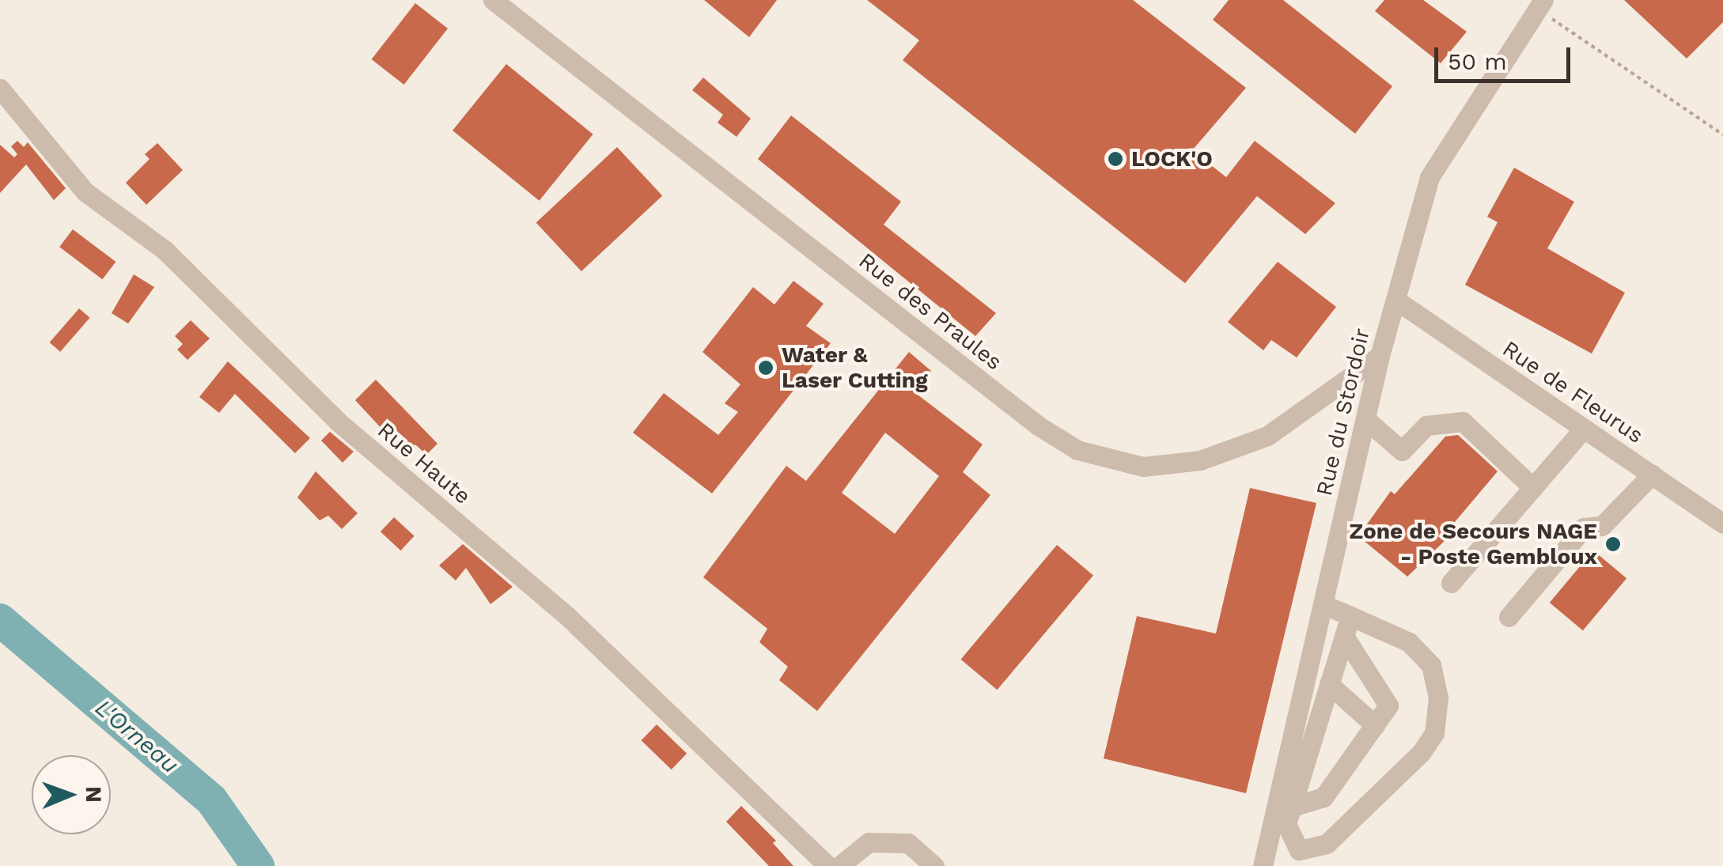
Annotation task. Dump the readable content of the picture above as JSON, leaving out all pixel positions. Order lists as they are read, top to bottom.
{
  "streets": {
    "street": [
      "Rue des Praules",
      "Rue de Fleurus",
      "Rue du Stordoir",
      "Rue Haute"
    ]
  },
  "crossings": [
    ["Rue des Praules", "Rue du Stordoir"],
    ["Rue de Fleurus", "Rue du Stordoir"]
  ],
  "water": ["L'Orneau"],
  "places": ["LOCK'O", "Water & Laser Cutting", "Zone de Secours NAGE - Poste Gembloux"],
  "scale_bar": "50 m",
  "north": "right"
}
